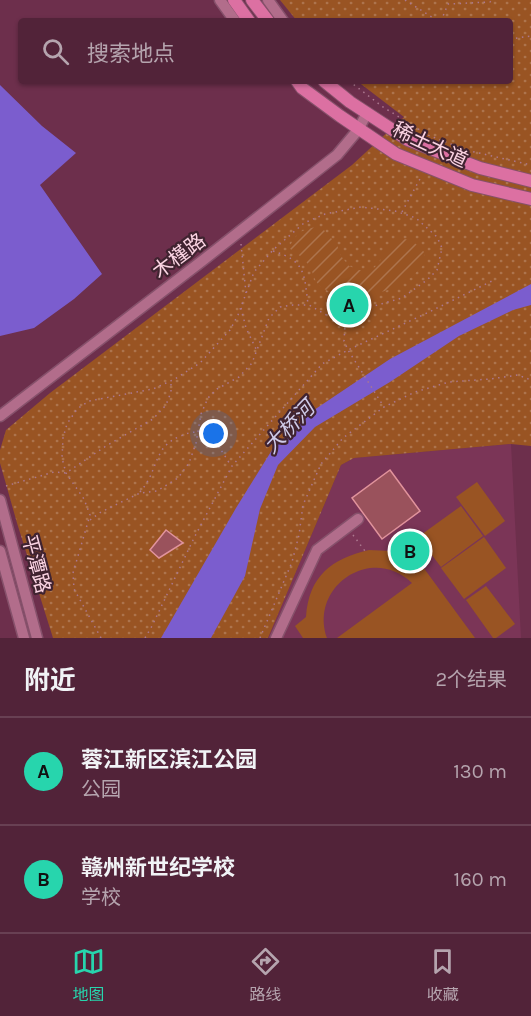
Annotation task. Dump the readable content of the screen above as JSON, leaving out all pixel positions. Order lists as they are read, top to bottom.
{
  "streets": {
    "main road": ["稀土大道"],
    "street": ["木槿路", "平潭路"]
  },
  "crossings": [
    ["稀土大道", "木槿路"]
  ],
  "water": ["大桥河"],
  "page": {
    "search": "搜索地点",
    "pins": ["A", "B"],
    "heading": ["附近", "2个结果"],
    "list": [
      {
        "mark": "A",
        "name": "蓉江新区滨江公园",
        "note": "公园",
        "value": "130 m"
      },
      {
        "mark": "B",
        "name": "赣州新世纪学校",
        "note": "学校",
        "value": "160 m"
      }
    ],
    "nav": ["地图", "路线", "收藏"]
  }
}
